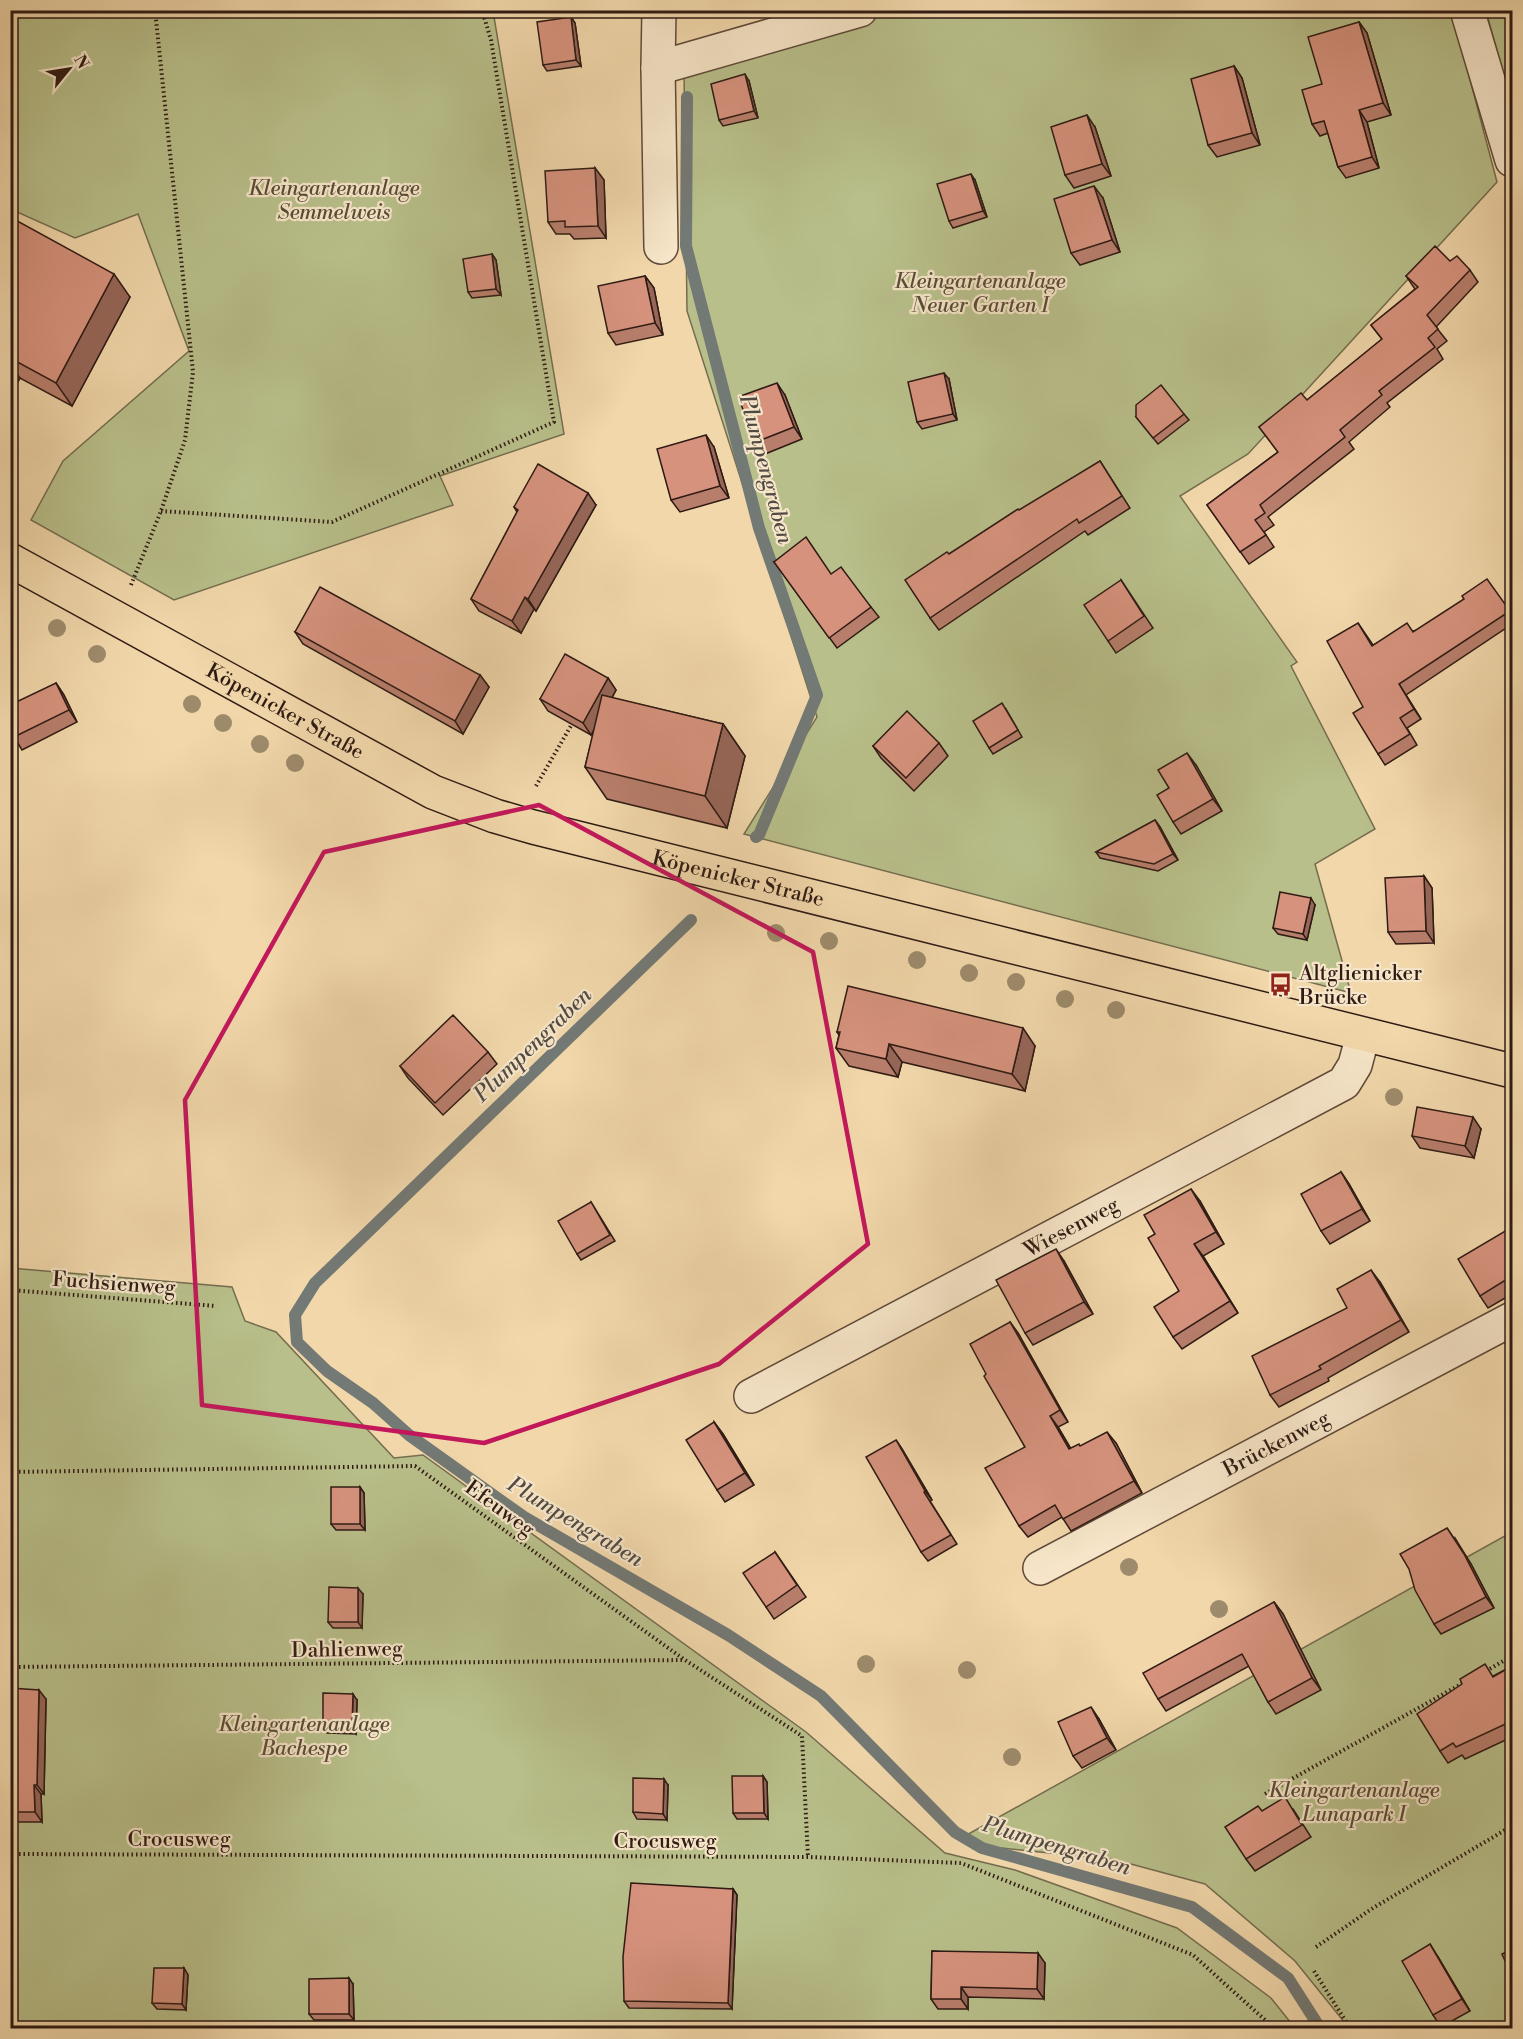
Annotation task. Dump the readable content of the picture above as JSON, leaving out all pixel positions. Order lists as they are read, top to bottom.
{
  "streets": {
    "main road": ["Köpenicker Straße"],
    "street": ["Wiesenweg", "Brückenweg"],
    "path": [
      "Fuchsienweg",
      "Efeuweg",
      "Dahlienweg",
      "Crocusweg"
    ]
  },
  "crossings": [
    ["Köpenicker Straße", "Wiesenweg"],
    ["Efeuweg", "Dahlienweg"],
    ["Efeuweg", "Crocusweg"]
  ],
  "water": ["Plumpengraben"],
  "parks": [
    "Kleingartenanlage Semmelweis",
    "Kleingartenanlage Neuer Garten I",
    "Kleingartenanlage Bachespe",
    "Kleingartenanlage Lunapark I"
  ],
  "places": {
    "bus stop": ["Altglienicker Brücke"]
  },
  "north": "top right"
}
